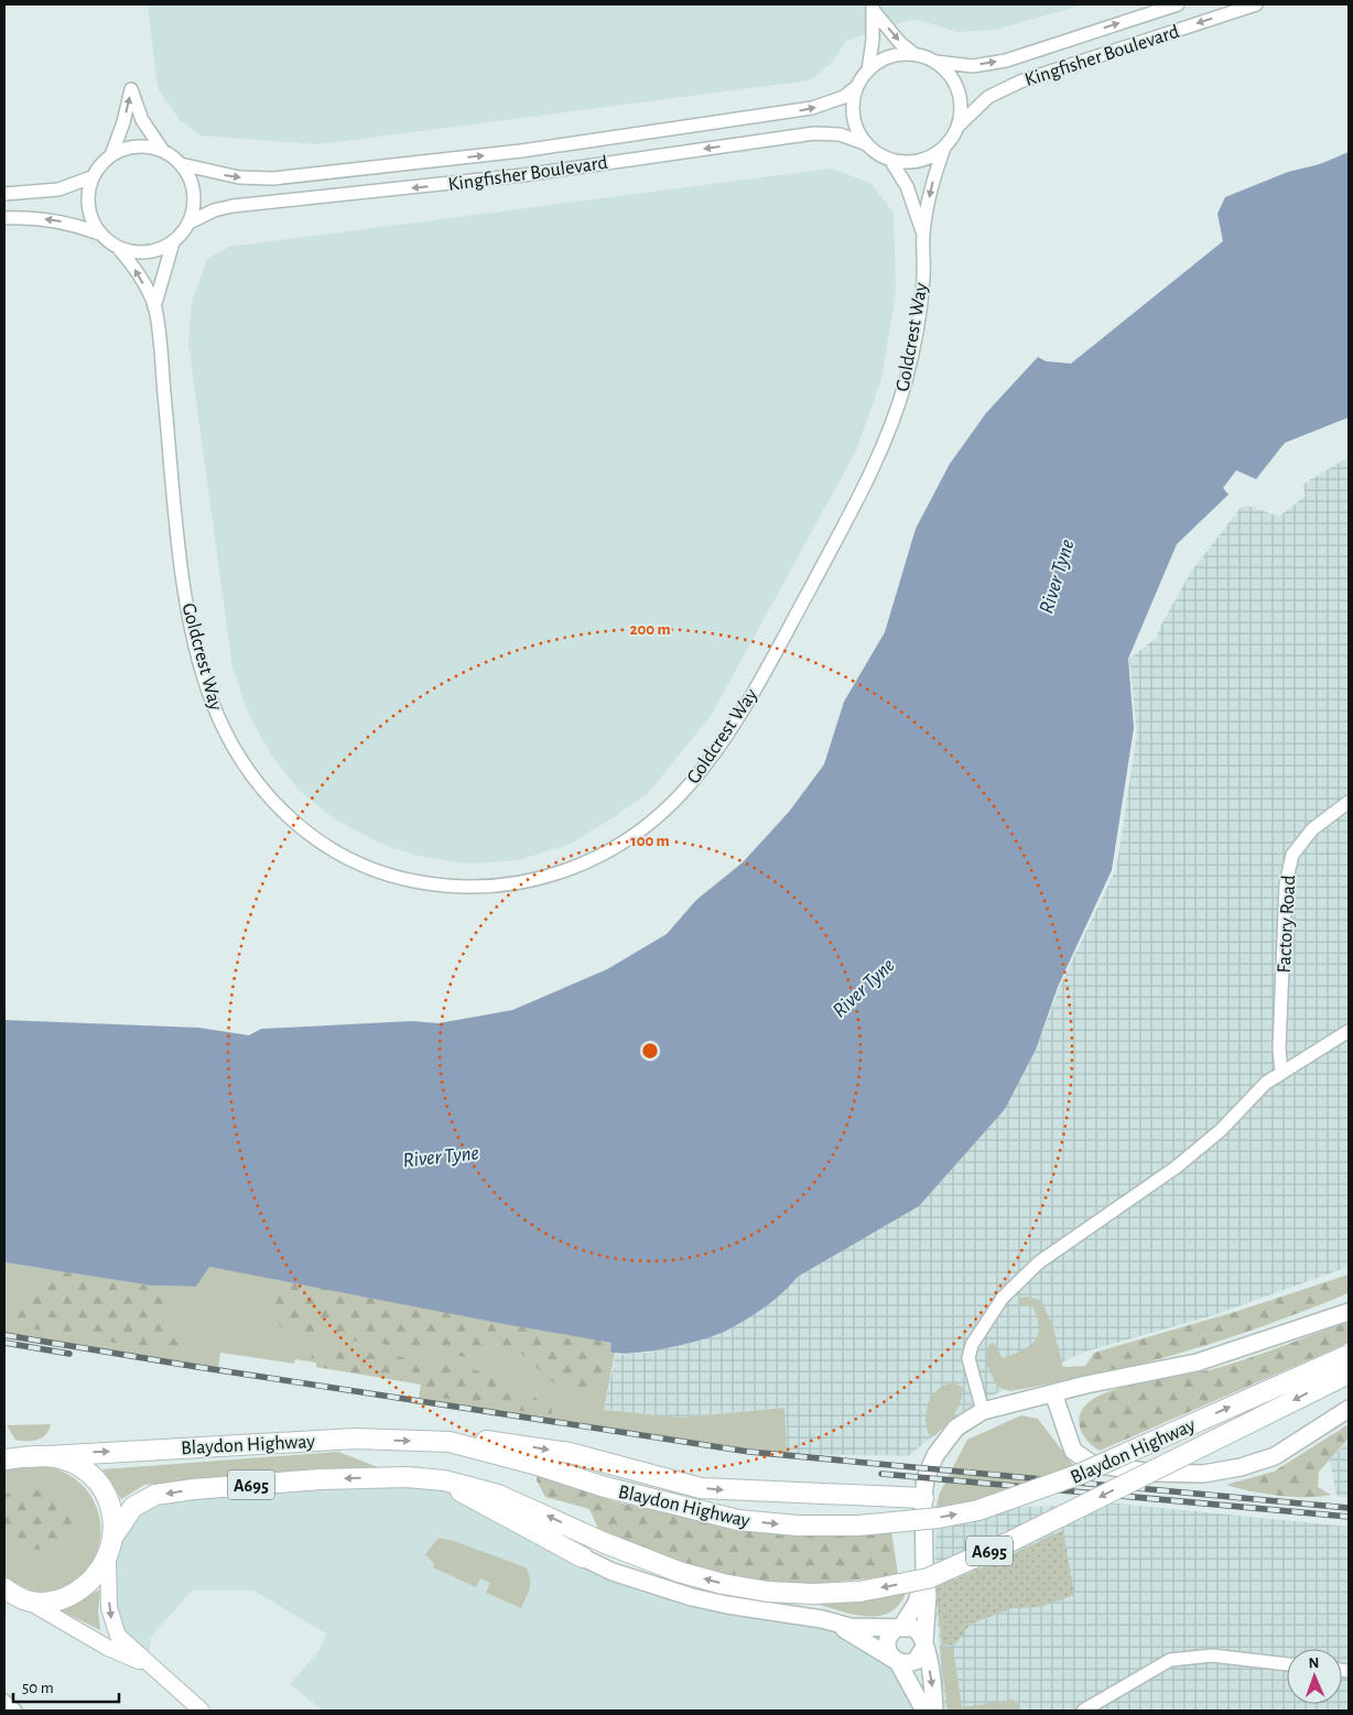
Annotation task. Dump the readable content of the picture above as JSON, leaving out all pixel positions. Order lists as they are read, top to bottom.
{
  "streets": {
    "main road": ["Blaydon Highway", "A695"],
    "street": ["Kingfisher Boulevard", "Goldcrest Way", "Factory Road"]
  },
  "water": ["River Tyne"],
  "scale_bar": "50 m",
  "north": "top",
  "rings": ["200 m", "100 m"]
}
